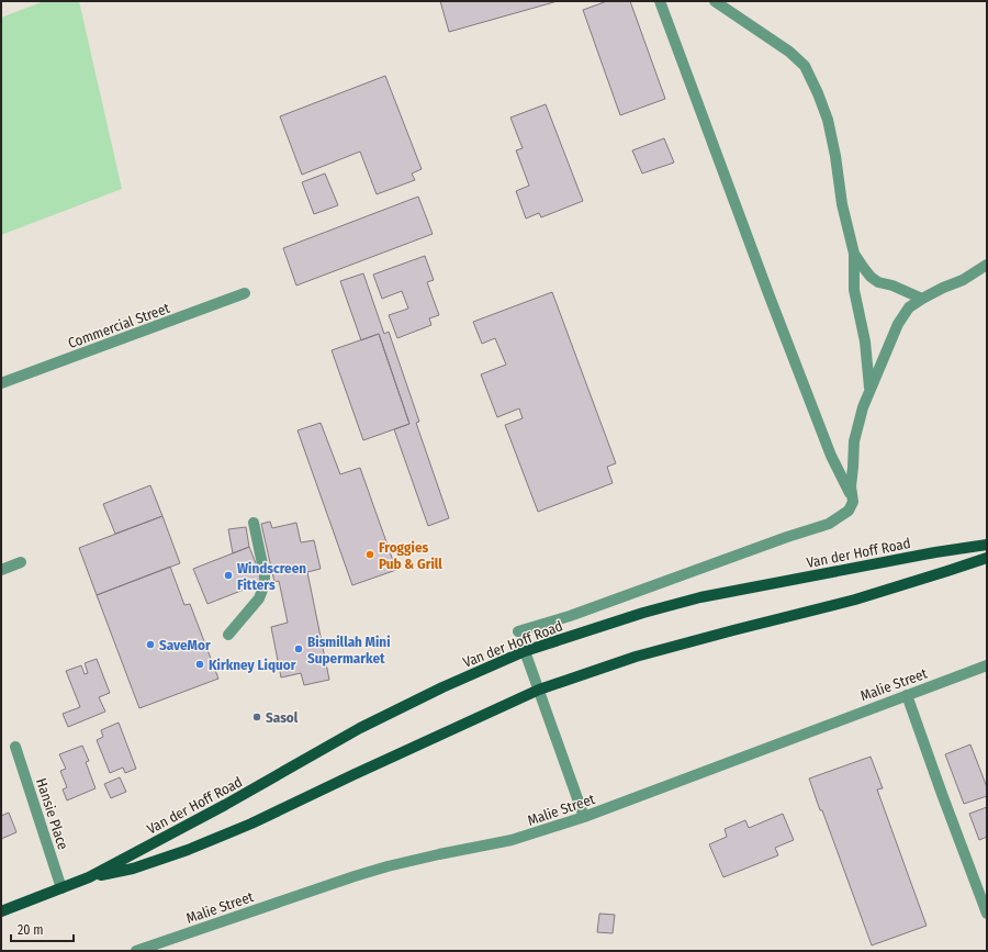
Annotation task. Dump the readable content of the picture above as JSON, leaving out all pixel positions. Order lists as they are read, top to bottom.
{
  "streets": {
    "main road": ["Van der Hoff Road"],
    "street": ["Commercial Street", "Malie Street", "Hansie Place"]
  },
  "crossings": [
    ["Van der Hoff Road", "Hansie Place"]
  ],
  "places": [
    "Froggies Pub & Grill",
    "Windscreen Fitters",
    "SaveMor",
    "Bismillah Mini Supermarket",
    "Kirkney Liquor",
    "Sasol"
  ],
  "scale_bar": "20 m"
}
